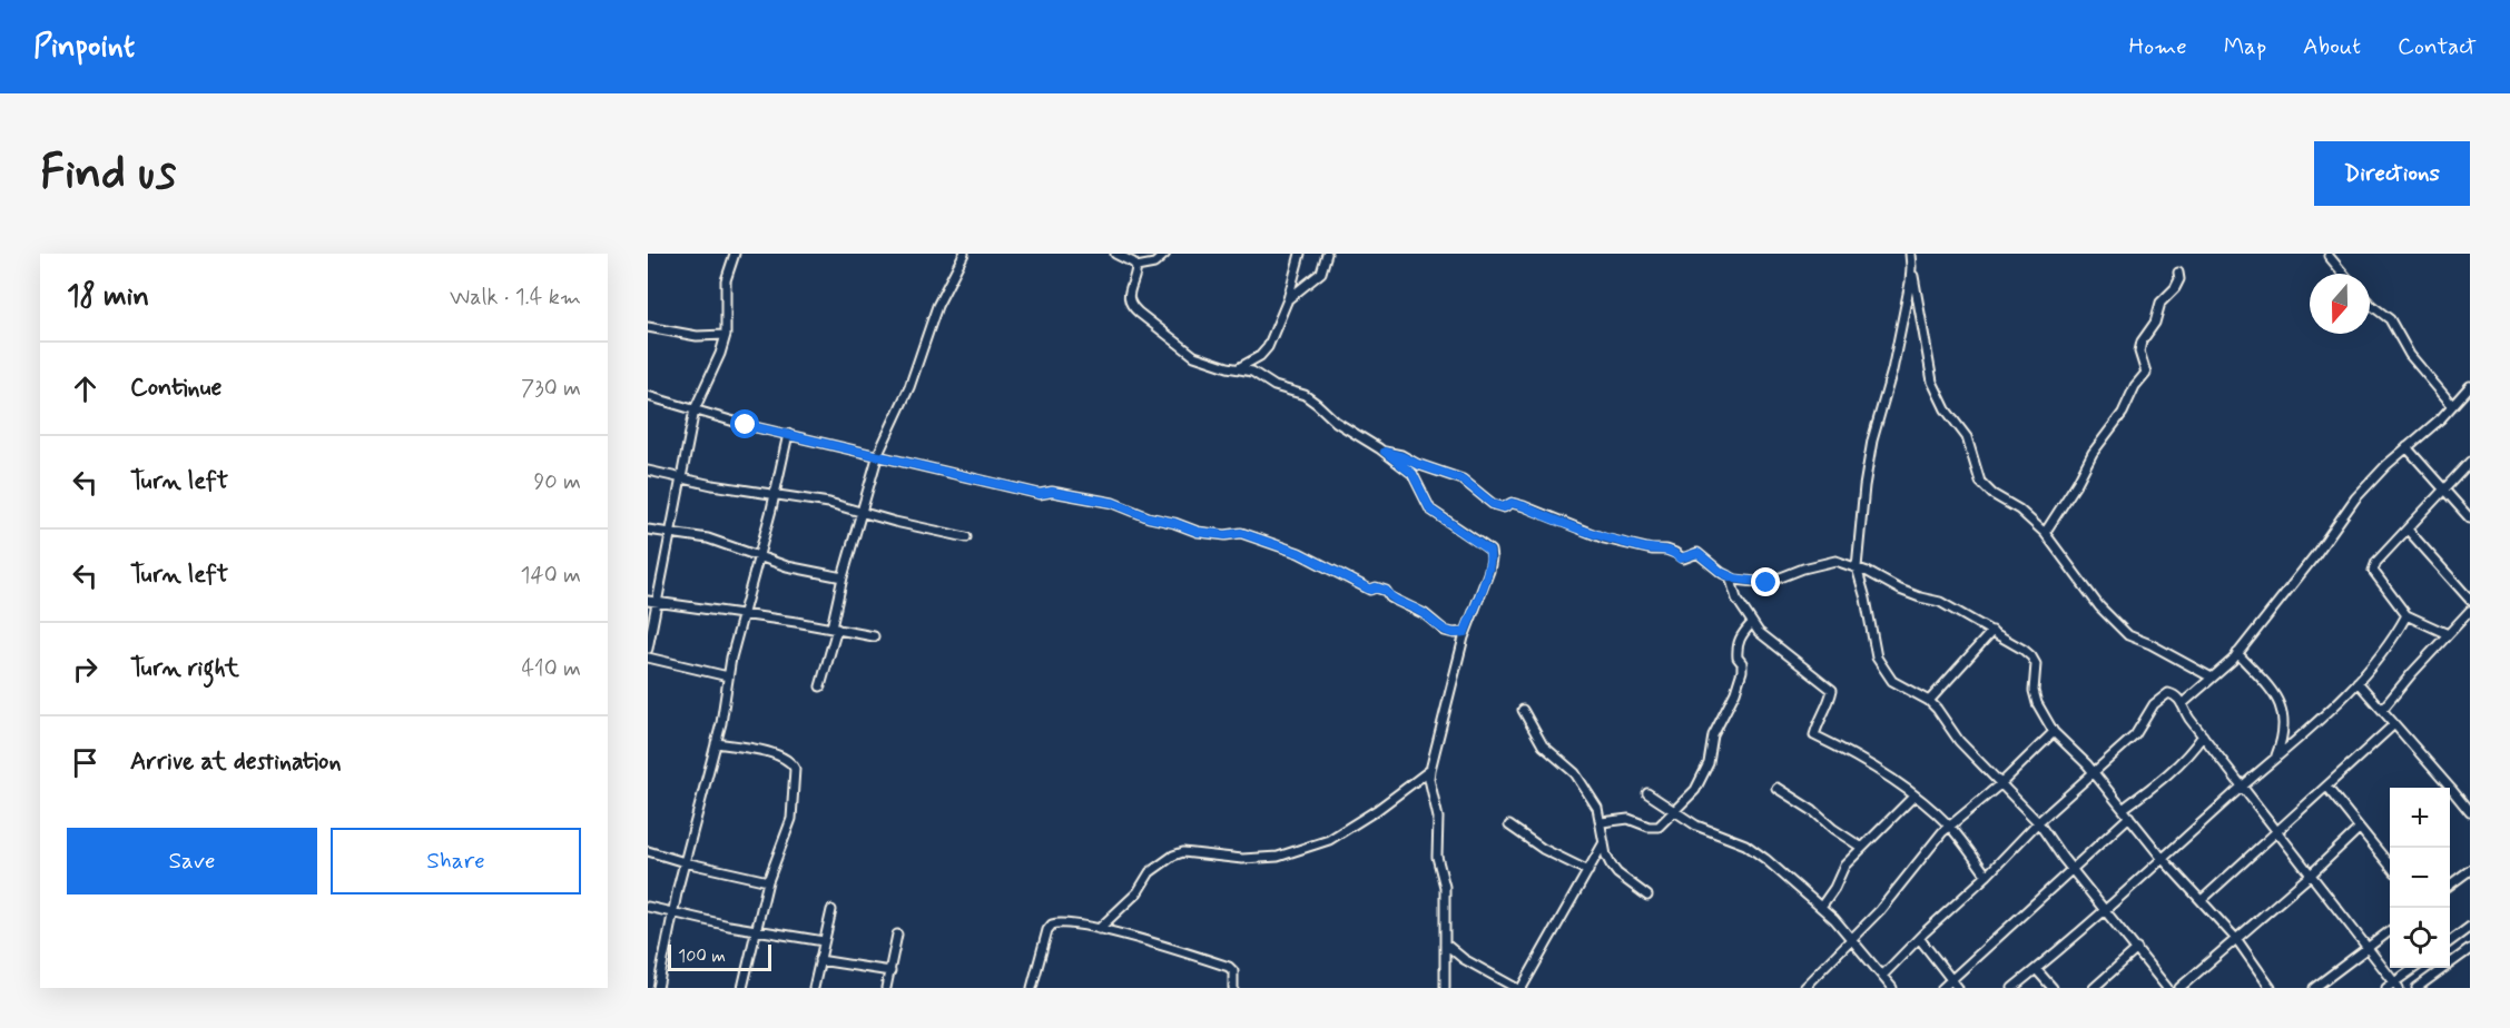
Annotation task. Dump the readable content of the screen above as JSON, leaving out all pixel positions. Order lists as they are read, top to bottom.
{
  "scale_bar": "100 m",
  "north": "bottom",
  "page": {
    "header": "Pinpoint",
    "nav": [
      "Home",
      "Map",
      "About",
      "Contact"
    ],
    "buttons": [
      "Directions",
      ["Save", "Share"]
    ],
    "title": "Find us",
    "heading": ["18 min", "Walk · 1.4 km"],
    "list": [
      ["Continue", "730 m"],
      ["Turn left", "90 m"],
      ["Turn left", "140 m"],
      ["Turn right", "410 m"],
      "Arrive at destination"
    ],
    "map_buttons": ["+", "−"],
    "scale": "100 m"
  }
}
